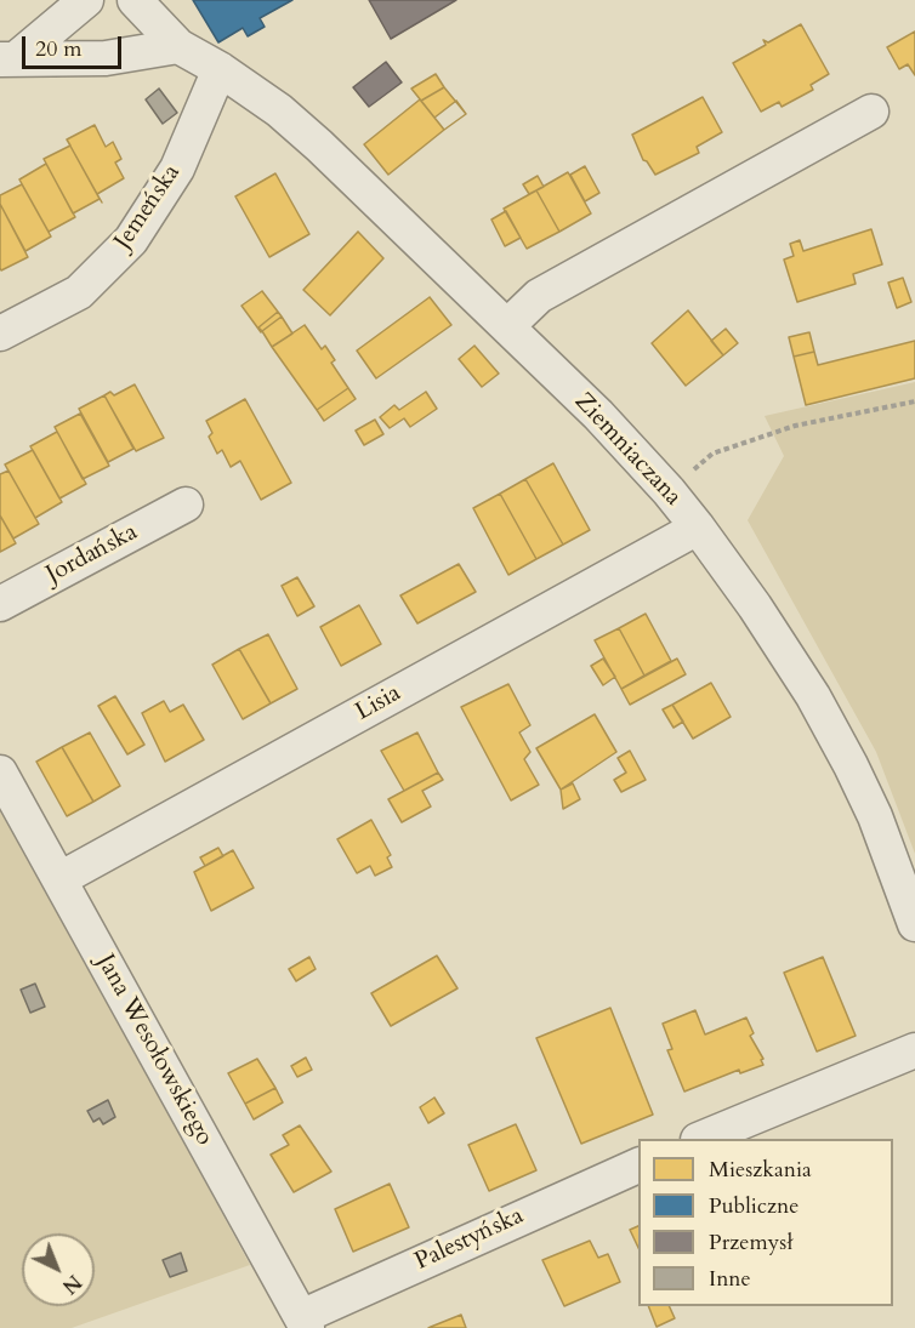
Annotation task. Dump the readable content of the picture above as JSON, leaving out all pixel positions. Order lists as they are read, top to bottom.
{
  "streets": {
    "street": [
      "Jemeńska",
      "Ziemniaczana",
      "Jordańska",
      "Lisia",
      "Jana Wesołowskiego",
      "Palestyńska"
    ]
  },
  "crossings": [
    ["Jemeńska", "Ziemniaczana"],
    ["Ziemniaczana", "Lisia"],
    ["Lisia", "Jana Wesołowskiego"],
    ["Jana Wesołowskiego", "Palestyńska"]
  ],
  "legend": [
    "Mieszkania",
    "Publiczne",
    "Przemysł",
    "Inne"
  ],
  "scale_bar": "20 m",
  "north": "bottom right"
}
